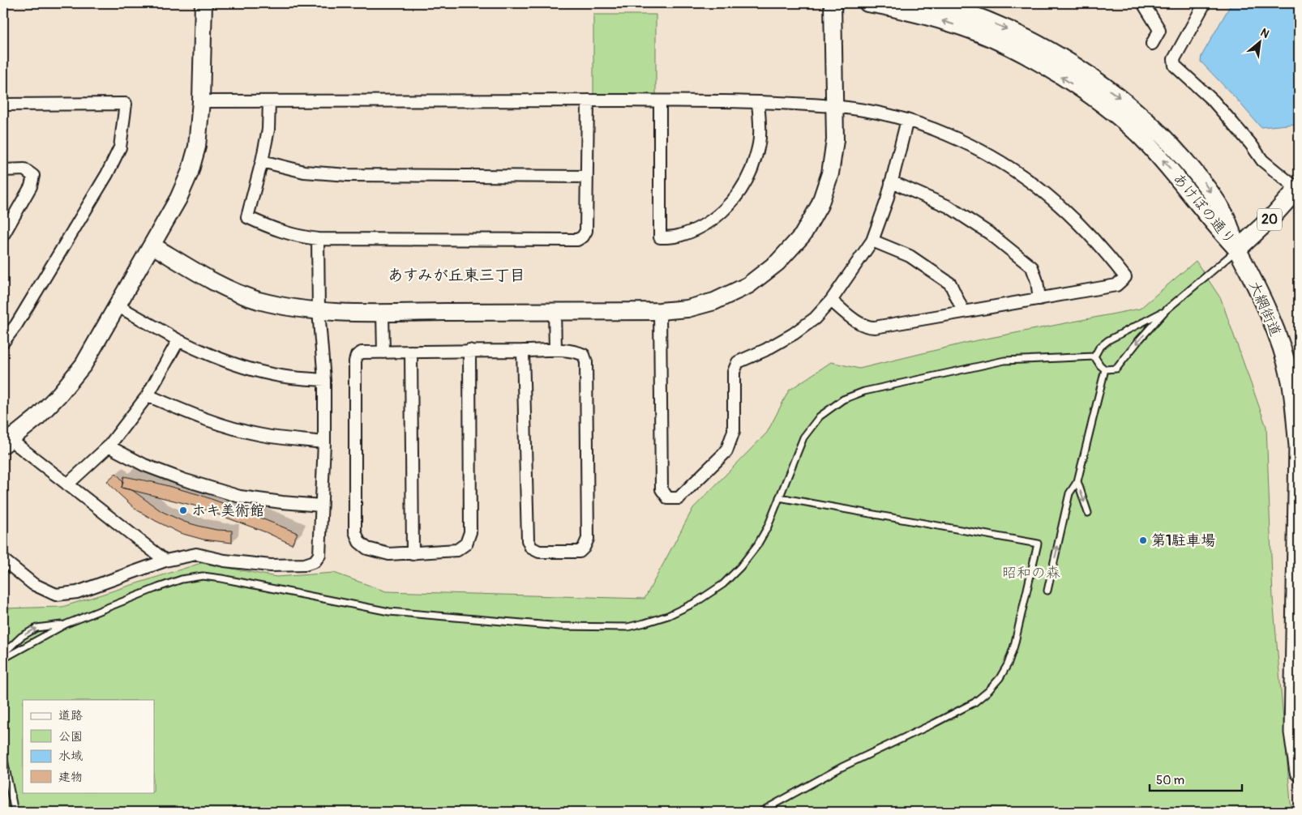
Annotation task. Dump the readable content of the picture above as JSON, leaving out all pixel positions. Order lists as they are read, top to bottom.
{
  "streets": {
    "main road": ["20", "大網街道"],
    "street": ["あけぼの通り"]
  },
  "crossings": [
    ["あけぼの通り", "20"],
    ["あけぼの通り", "大網街道"],
    ["20", "大網街道"]
  ],
  "districts": ["あすみが丘東三丁目"],
  "parks": ["昭和の森"],
  "places": ["ホキ美術館", "第1駐車場"],
  "legend": [
    "道路",
    "公園",
    "水域",
    "建物"
  ],
  "scale_bar": "50 m",
  "north": "top right"
}
